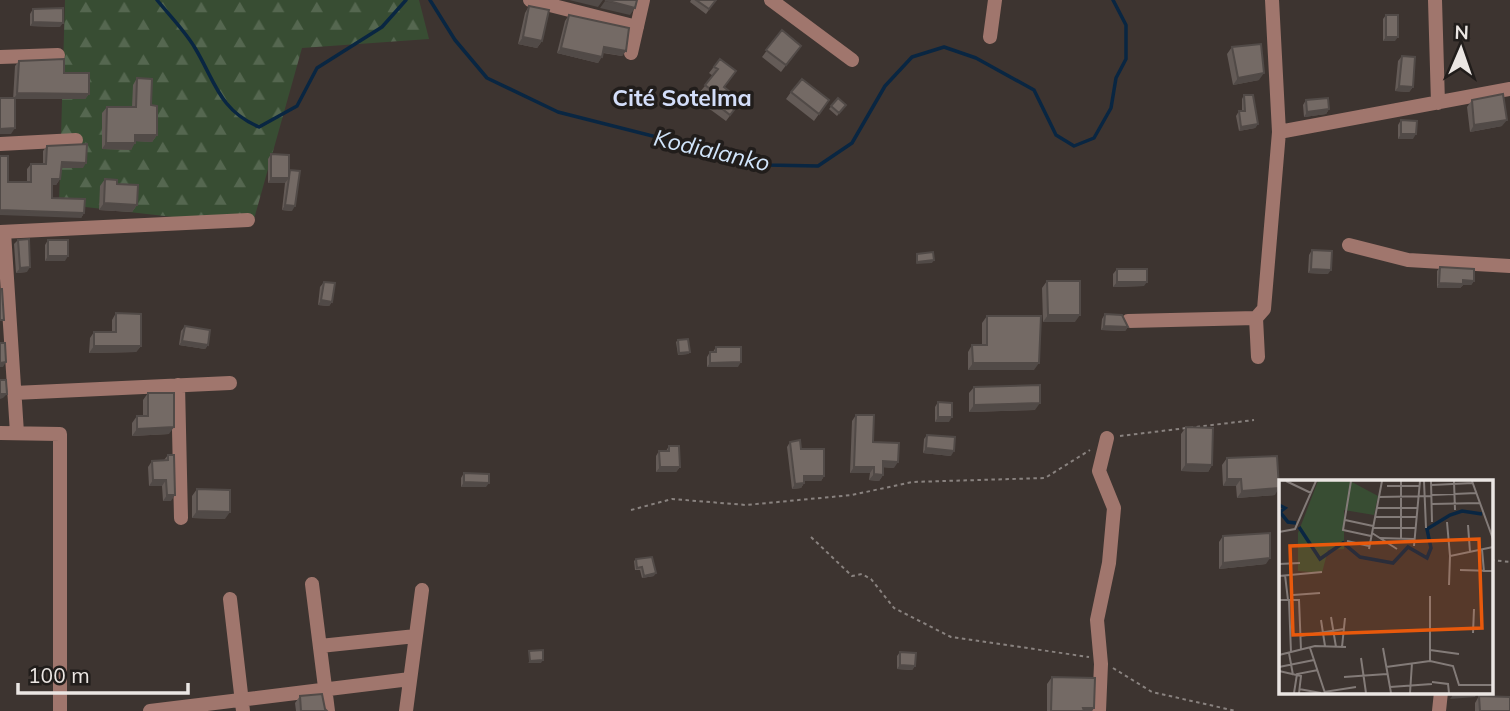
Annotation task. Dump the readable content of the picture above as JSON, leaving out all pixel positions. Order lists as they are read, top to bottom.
{
  "districts": ["Cité Sotelma"],
  "water": ["Kodialanko"],
  "scale_bar": "100 m",
  "north": "top"
}
